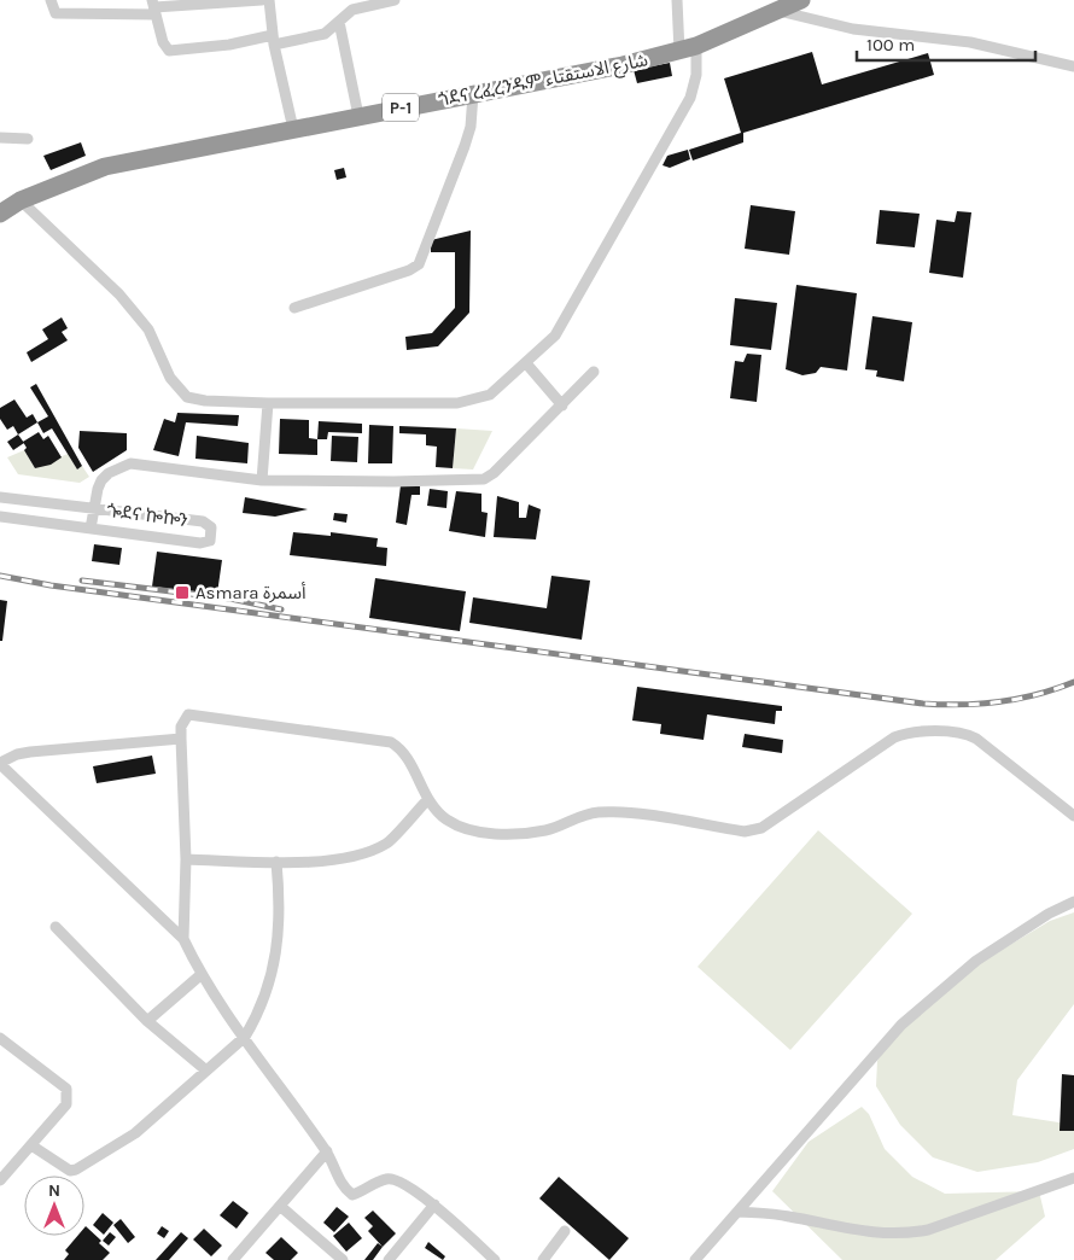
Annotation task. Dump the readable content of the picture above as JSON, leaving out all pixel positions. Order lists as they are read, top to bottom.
{
  "streets": {
    "highway": ["ጎደና ረፈረንዱም شارع الاستقتاء", "P-1"],
    "street": ["ጐደና ኰኰን"]
  },
  "places": {
    "transit": ["Asmara أسمرة"]
  },
  "scale_bar": "100 m",
  "north": "top"
}
